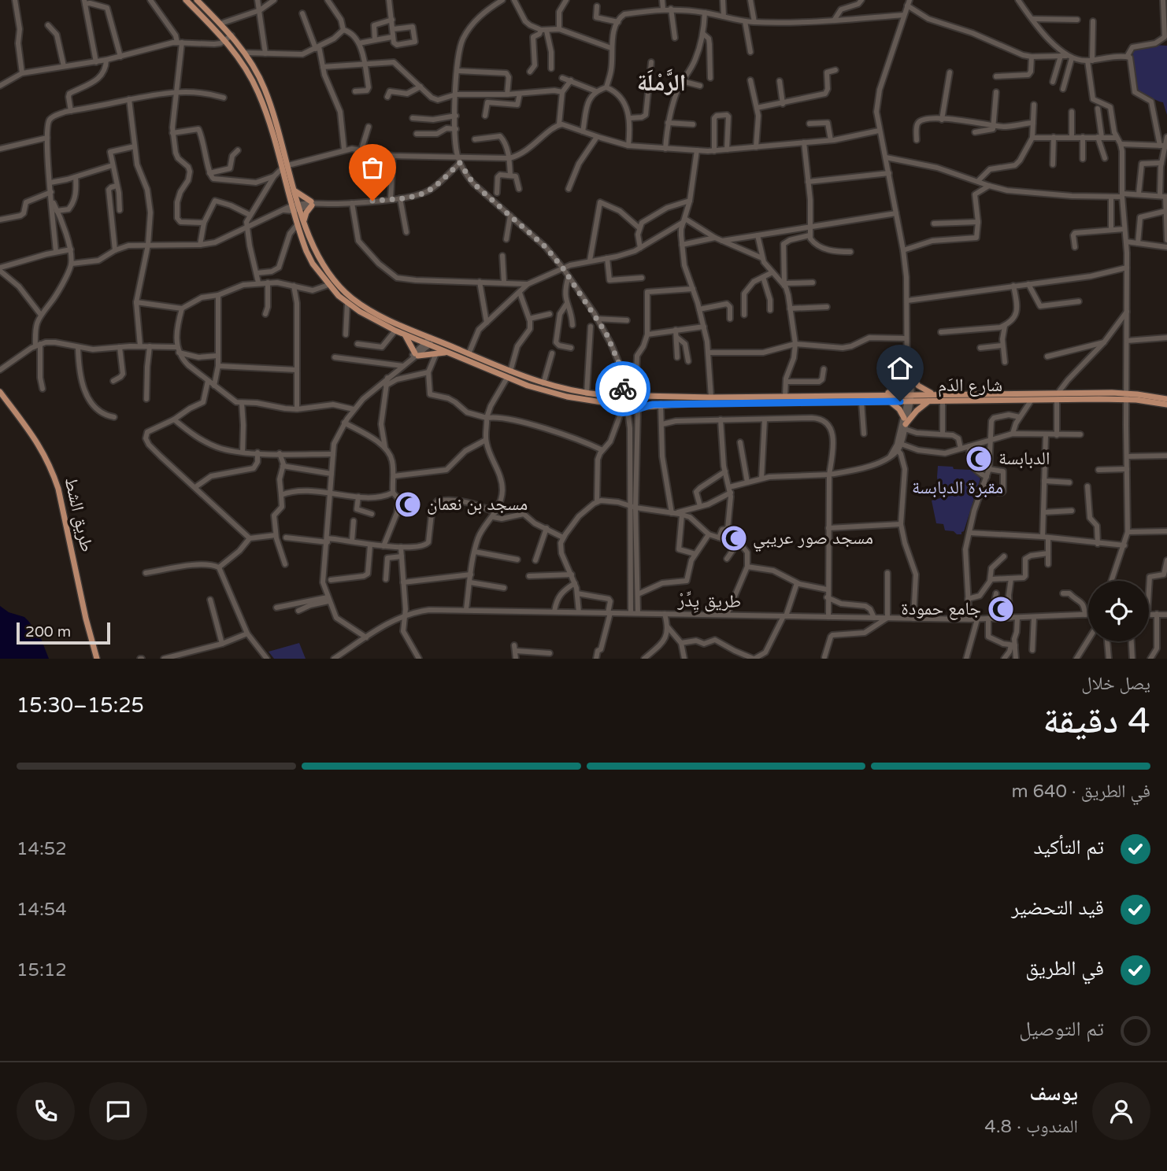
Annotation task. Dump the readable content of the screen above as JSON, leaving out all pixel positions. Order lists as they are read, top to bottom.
{
  "streets": {
    "main road": ["شارع الدَم", "طريق الشط"],
    "street": ["طريق يِدِّرْ"]
  },
  "districts": ["الرَّمْلَة"],
  "parks": ["مقبرة الدبابسة"],
  "places": {
    "mosque": [
      "الدبابسة",
      "مسجد بن نعمان",
      "مسجد صور عريبي",
      "جامع حمودة"
    ]
  },
  "scale_bar": "200 m",
  "page": {
    "scale": "200 m",
    "heading": ["4 دقيقة", "يصل خلال", "15:25–15:30"],
    "panel": ["يوسف", "المندوب · 4.8"],
    "bar": "في الطريق · 640 m",
    "list": [
      ["تم التأكيد", "14:52"],
      ["قيد التحضير", "14:54"],
      ["في الطريق", "15:12"],
      "تم التوصيل"
    ]
  }
}
